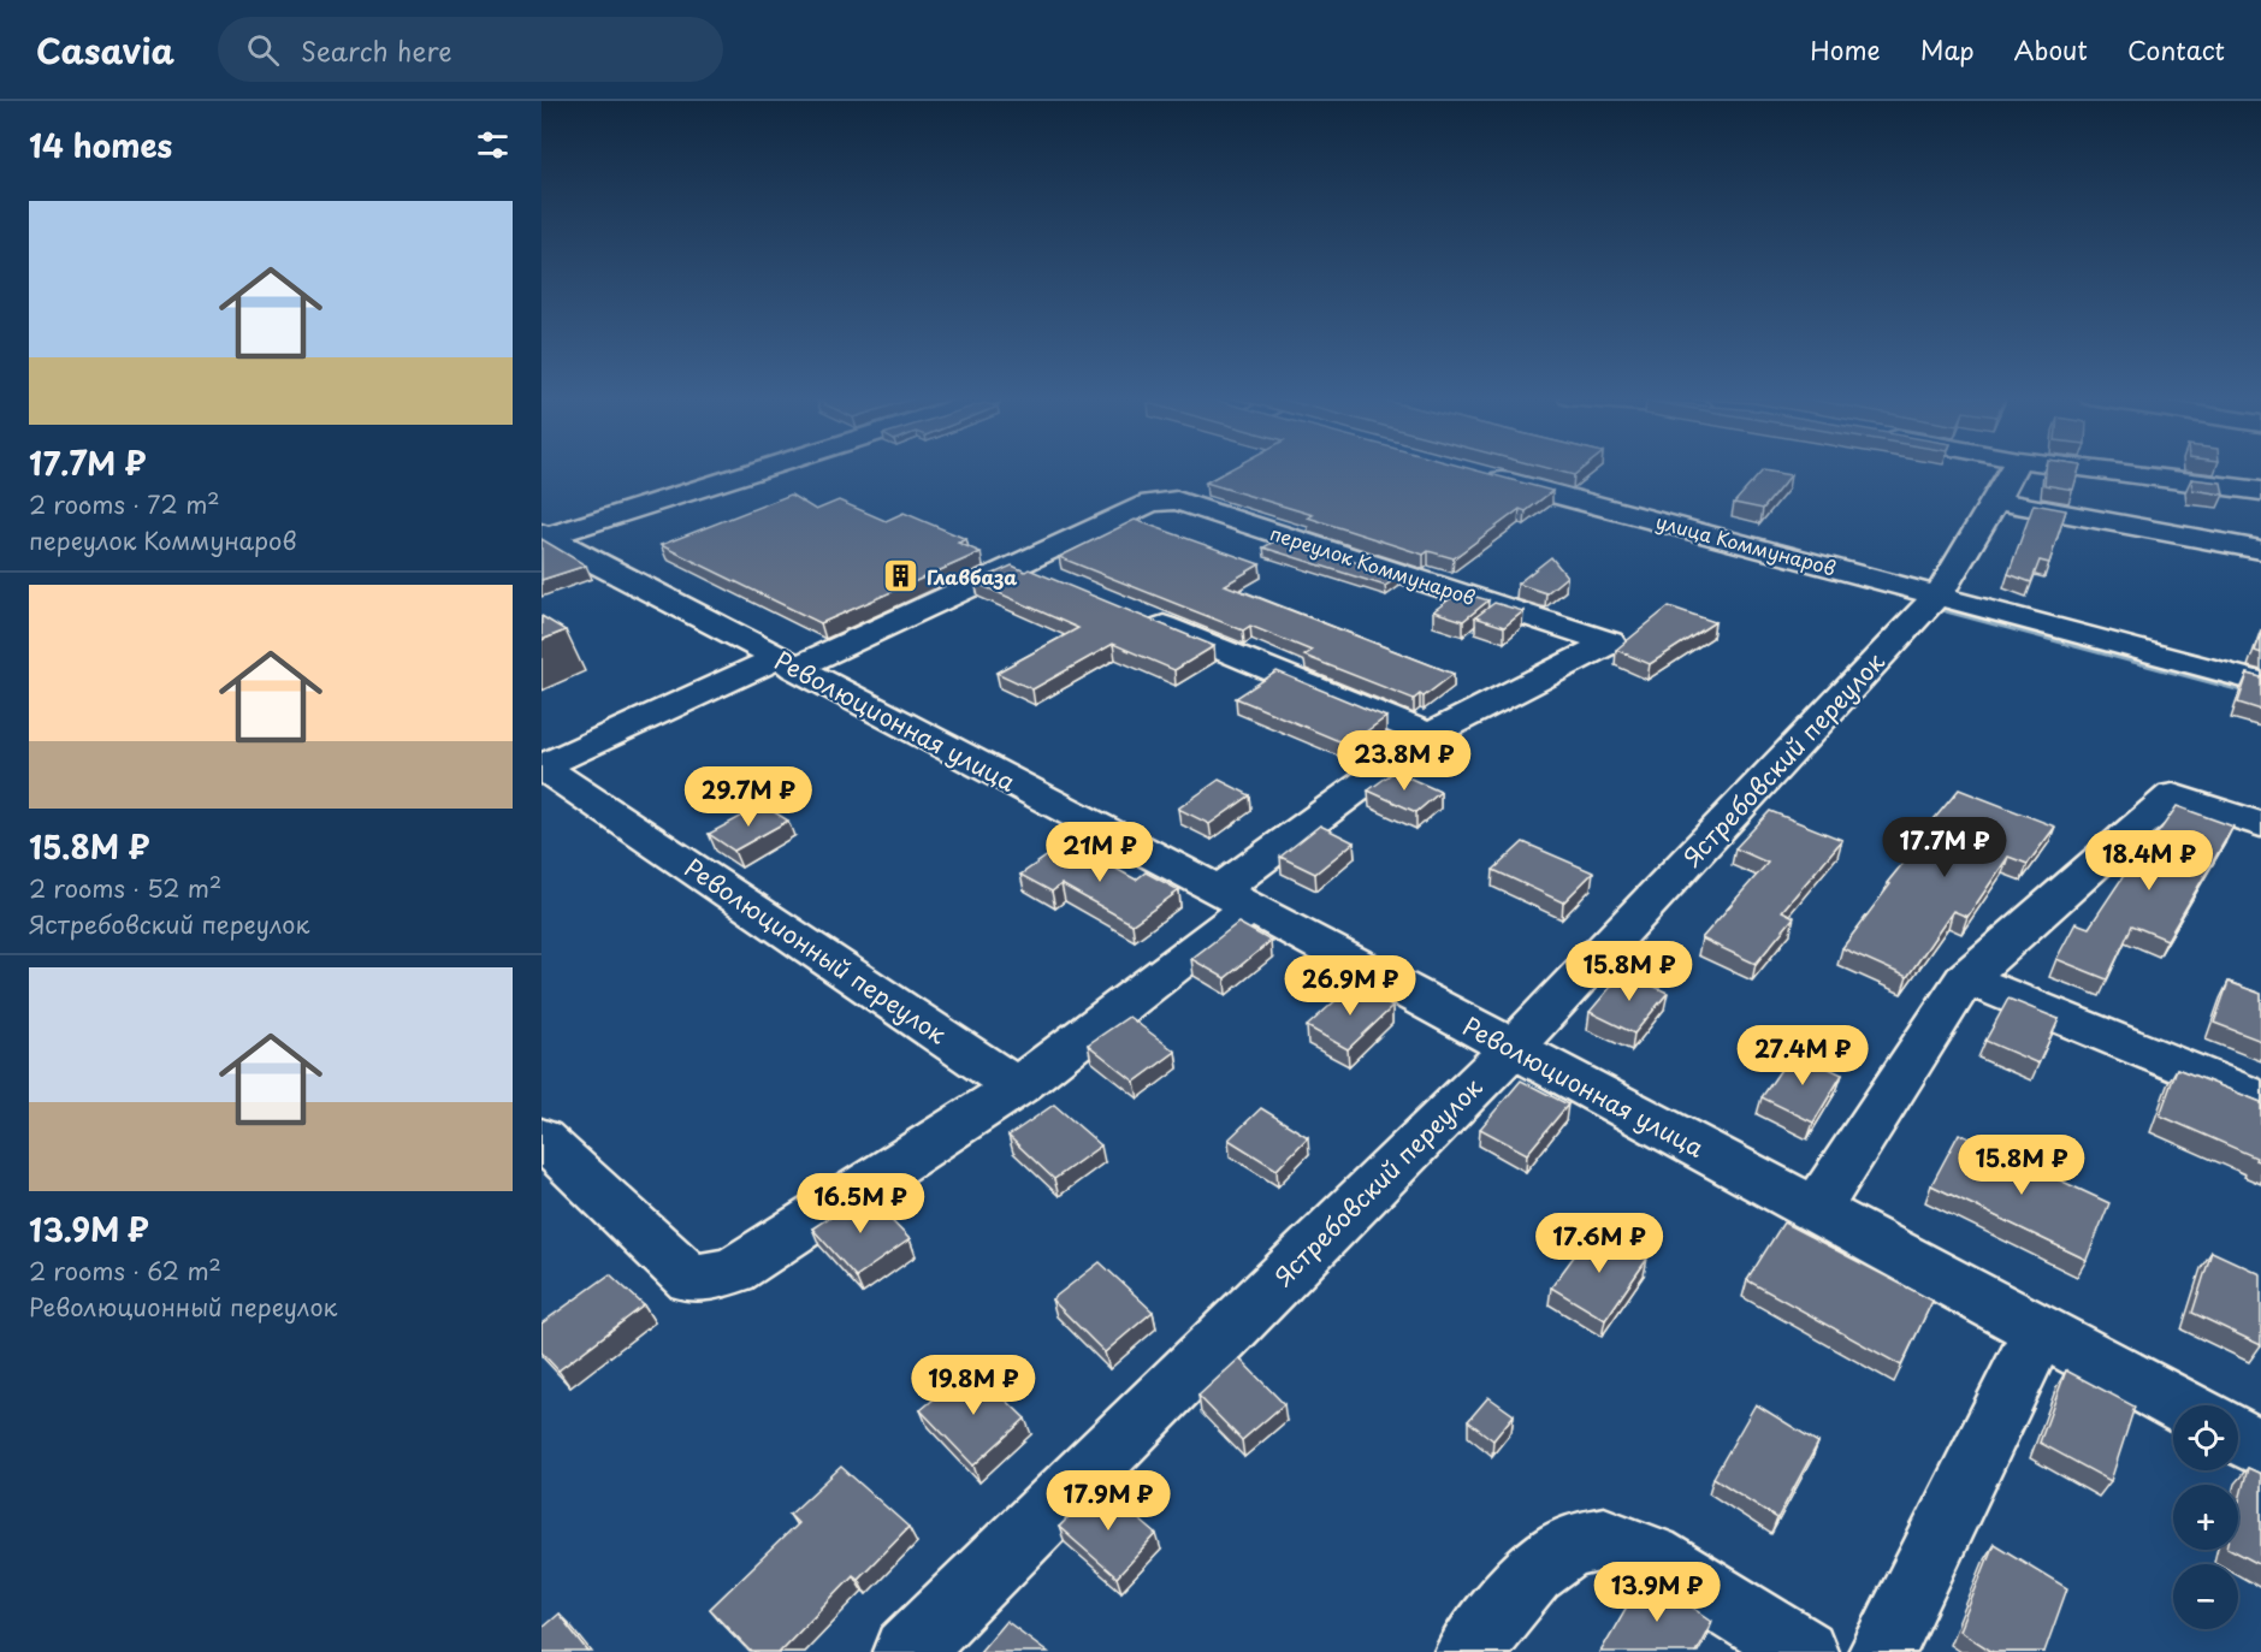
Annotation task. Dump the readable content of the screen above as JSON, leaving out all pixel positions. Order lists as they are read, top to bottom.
{
  "streets": {
    "street": [
      "улица Коммунаров",
      "переулок Коммунаров",
      "Революционная улица",
      "Ястребовский переулок",
      "Революционный переулок"
    ]
  },
  "crossings": [
    ["улица Коммунаров", "Ястребовский переулок"],
    ["переулок Коммунаров", "Революционный переулок"],
    ["Революционная улица", "Ястребовский переулок"],
    ["Революционная улица", "Революционный переулок"]
  ],
  "places": {
    "building": ["Главбаза"]
  },
  "page": {
    "header": "Casavia",
    "search": "Search here",
    "nav": [
      "Home",
      "Map",
      "About",
      "Contact"
    ],
    "heading": "14 homes",
    "list": [
      {
        "name": "17.7M ₽",
        "note": "2 rooms · 72 m² · переулок Коммунаров"
      },
      {
        "name": "15.8M ₽",
        "note": "2 rooms · 52 m² · Ястребовский переулок"
      },
      {
        "name": "13.9M ₽",
        "note": "2 rooms · 62 m² · Революционный переулок"
      }
    ],
    "price": [
      "23.8M ₽",
      "29.7M ₽",
      "17.7M ₽",
      "21M ₽",
      "18.4M ₽",
      "15.8M ₽",
      "26.9M ₽",
      "27.4M ₽",
      "15.8M ₽",
      "16.5M ₽",
      "17.6M ₽",
      "19.8M ₽",
      "17.9M ₽",
      "13.9M ₽"
    ],
    "map_buttons": ["+", "−"]
  }
}
